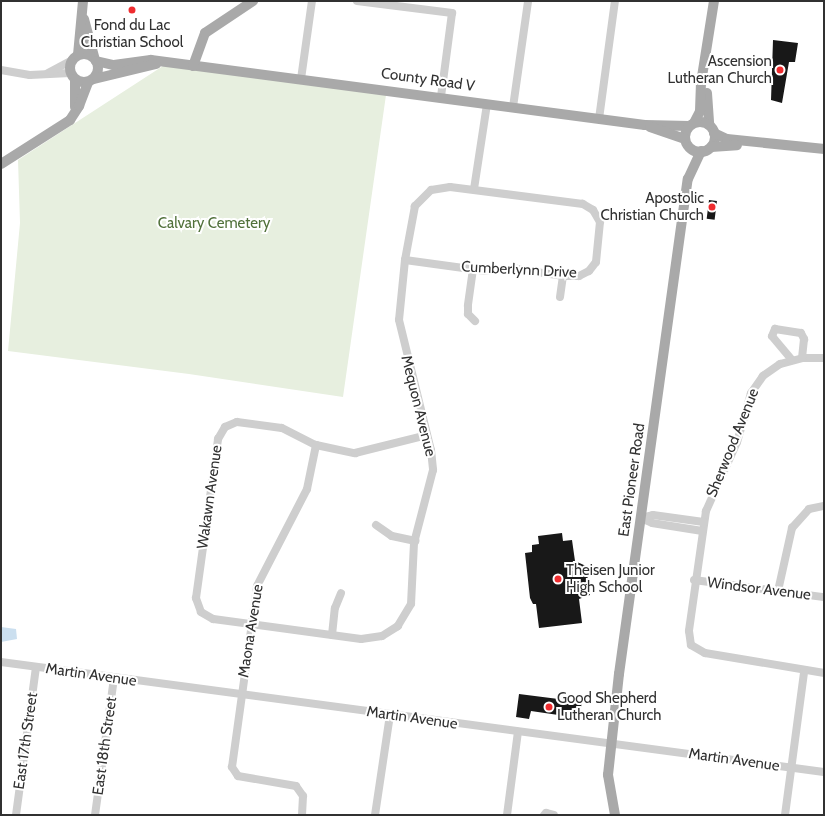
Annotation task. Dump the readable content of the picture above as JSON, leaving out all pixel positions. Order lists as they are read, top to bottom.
{
  "streets": {
    "main road": ["County Road V", "East Pioneer Road"],
    "street": [
      "Cumberlynn Drive",
      "Mequon Avenue",
      "Sherwood Avenue",
      "Wakawn Avenue",
      "Windsor Avenue",
      "Maona Avenue",
      "Martin Avenue",
      "East 17th Street",
      "East 18th Street"
    ]
  },
  "crossings": [
    ["Cumberlynn Drive", "Mequon Avenue"],
    ["Mequon Avenue", "Wakawn Avenue"],
    ["Mequon Avenue", "Maona Avenue"],
    ["Sherwood Avenue", "Windsor Avenue"],
    ["East Pioneer Road", "Martin Avenue"],
    ["Wakawn Avenue", "Maona Avenue"],
    ["Maona Avenue", "Martin Avenue"],
    ["Martin Avenue", "East 17th Street"],
    ["Martin Avenue", "East 18th Street"]
  ],
  "parks": ["Calvary Cemetery"],
  "places": [
    "Fond du Lac Christian School",
    "Ascension Lutheran Church",
    "Apostolic Christian Church",
    "Theisen Junior High School",
    "Good Shepherd Lutheran Church"
  ]
}
